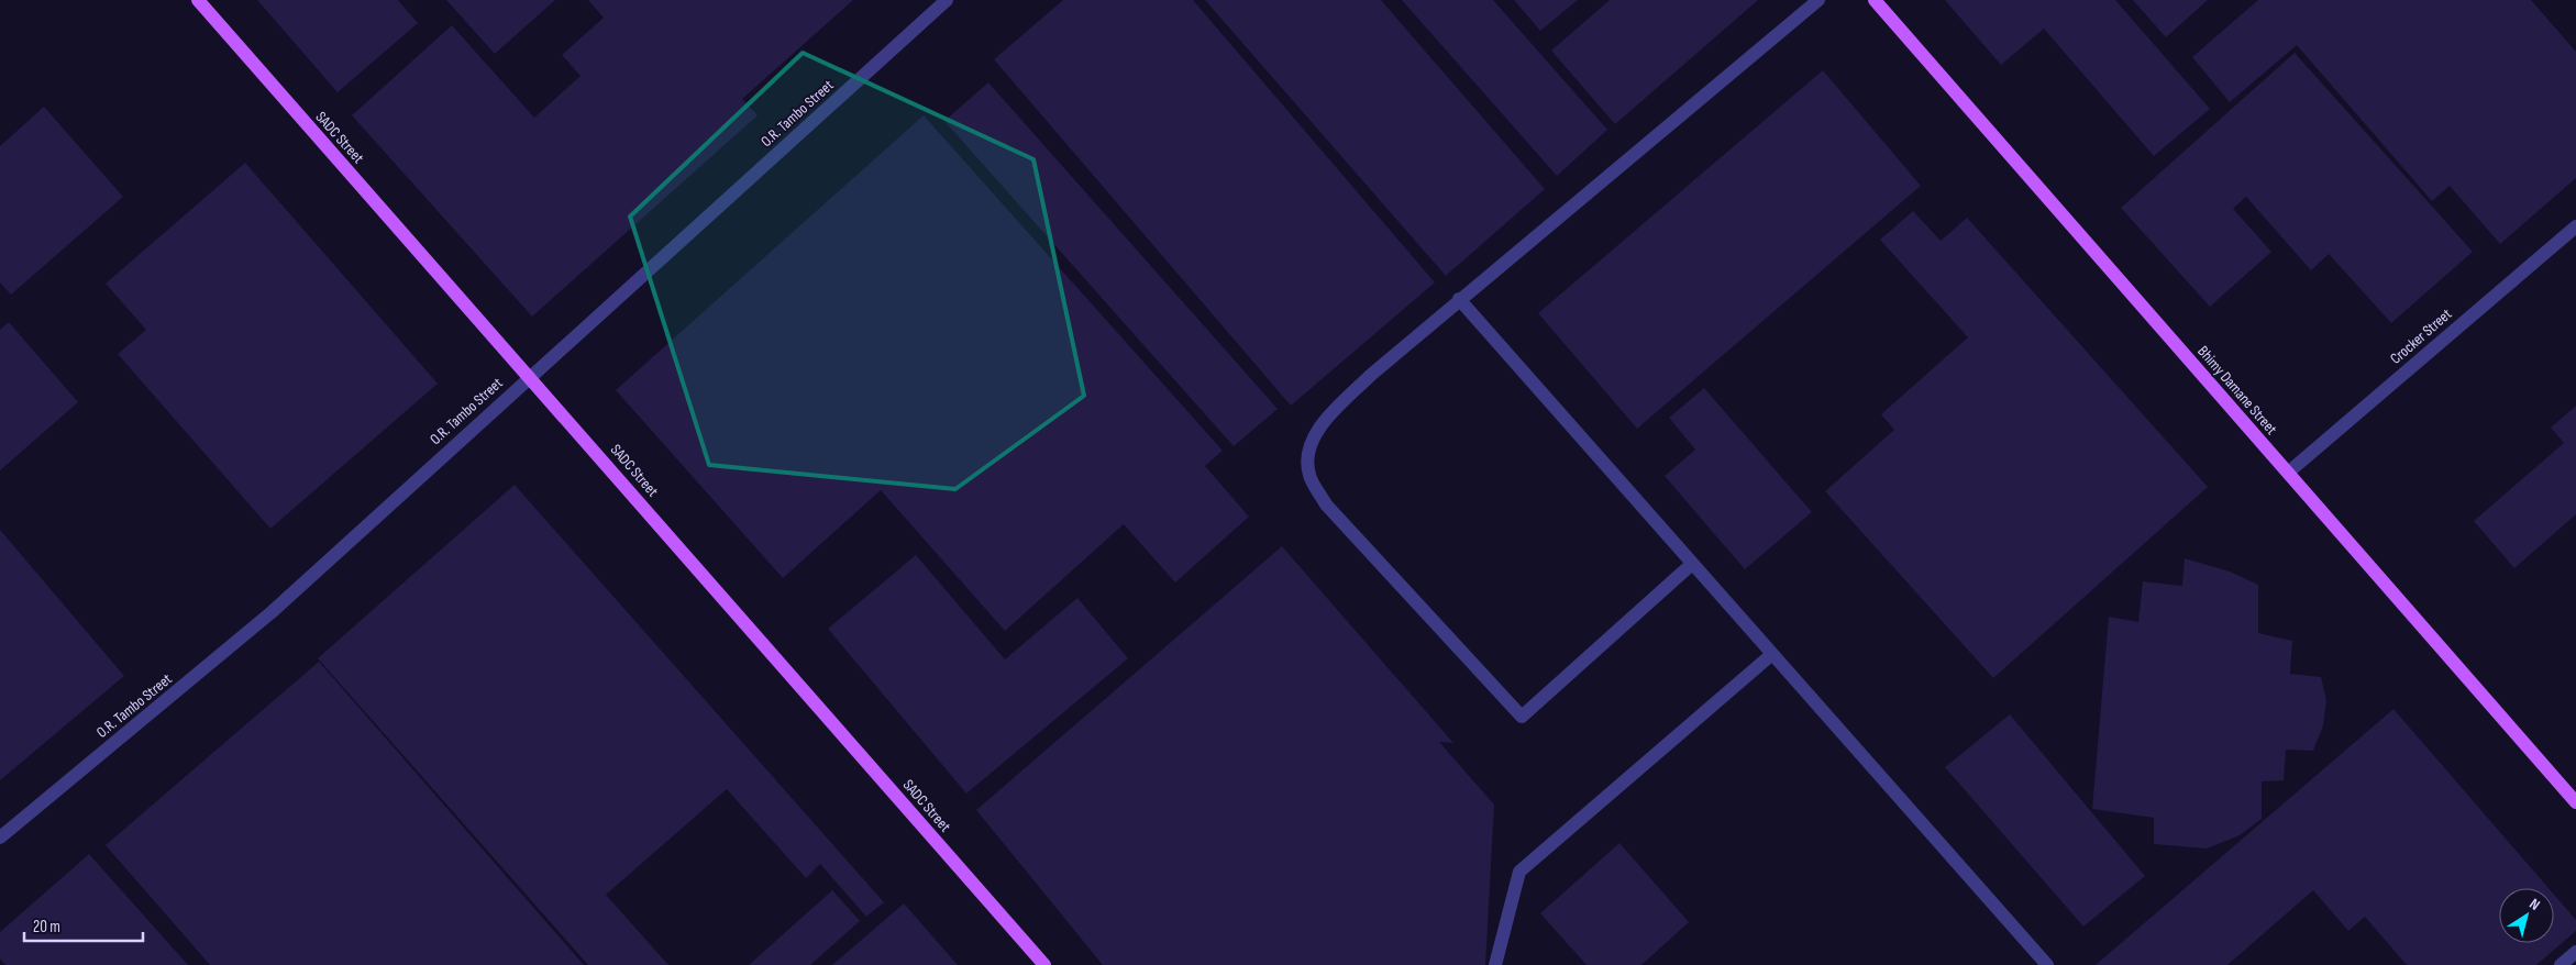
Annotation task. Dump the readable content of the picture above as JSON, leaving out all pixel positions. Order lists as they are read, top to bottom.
{
  "streets": {
    "main road": ["SADC Street", "Bhimy Damane Street"],
    "street": ["O.R. Tambo Street", "Crocker Street"]
  },
  "crossings": [
    ["O.R. Tambo Street", "SADC Street"],
    ["Crocker Street", "Bhimy Damane Street"]
  ],
  "scale_bar": "20 m",
  "north": "top right"
}
